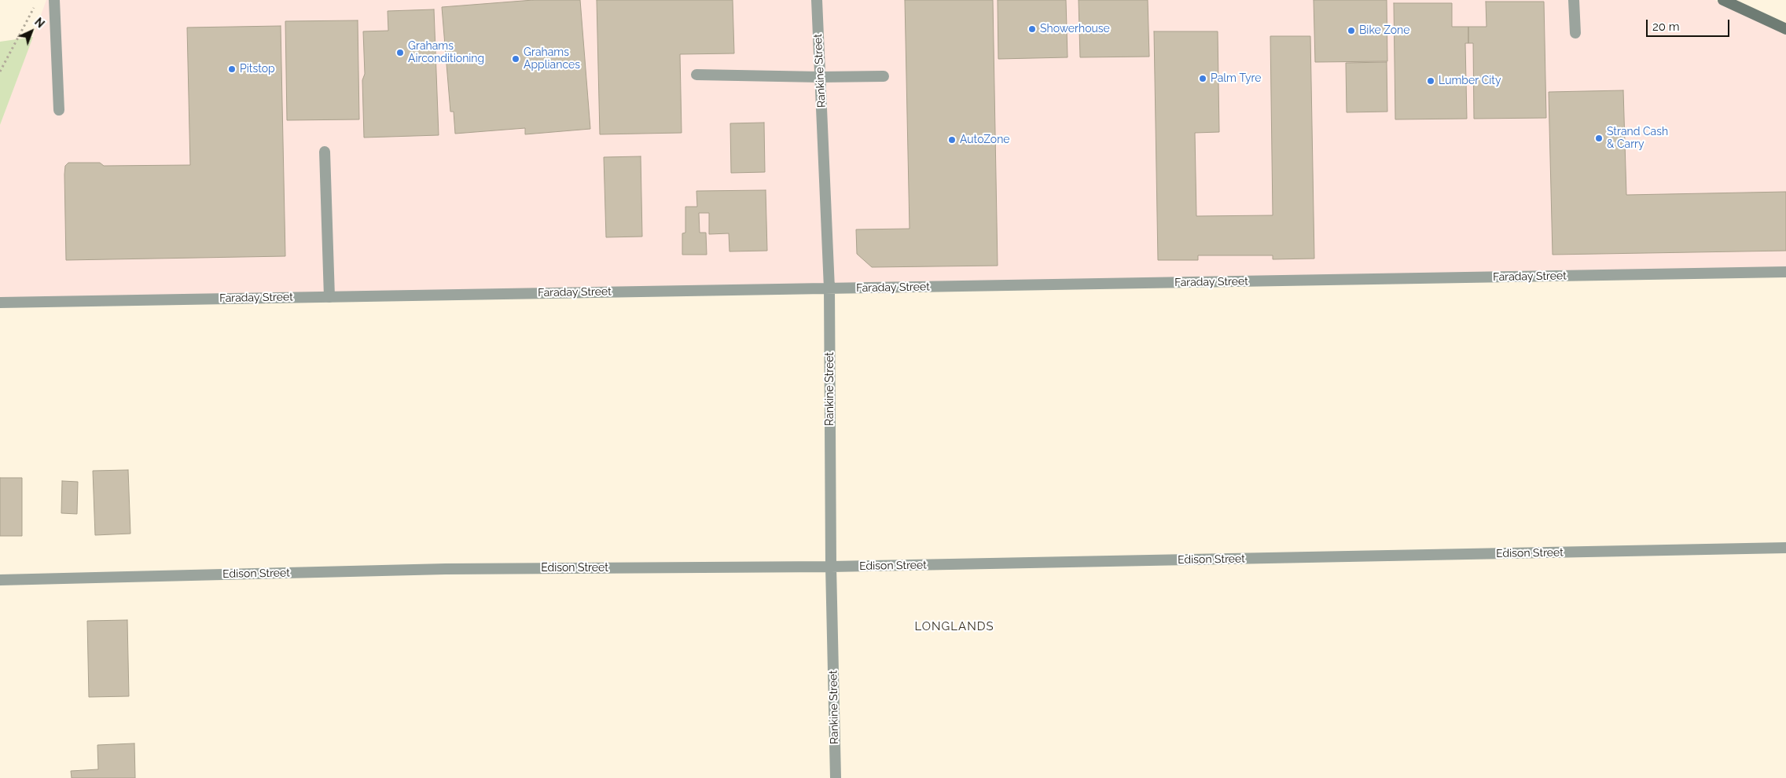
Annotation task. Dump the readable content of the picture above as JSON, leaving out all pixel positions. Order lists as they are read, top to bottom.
{
  "streets": {
    "street": ["Rankine Street", "Faraday Street", "Edison Street"]
  },
  "crossings": [
    ["Rankine Street", "Faraday Street"],
    ["Rankine Street", "Edison Street"]
  ],
  "districts": ["LONGLANDS"],
  "places": [
    "Showerhouse",
    "Bike Zone",
    "Grahams Airconditioning",
    "Grahams Appliances",
    "Pitstop",
    "Palm Tyre",
    "Lumber City",
    "Strand Cash & Carry",
    "AutoZone"
  ],
  "scale_bar": "20 m",
  "north": "top right"
}
